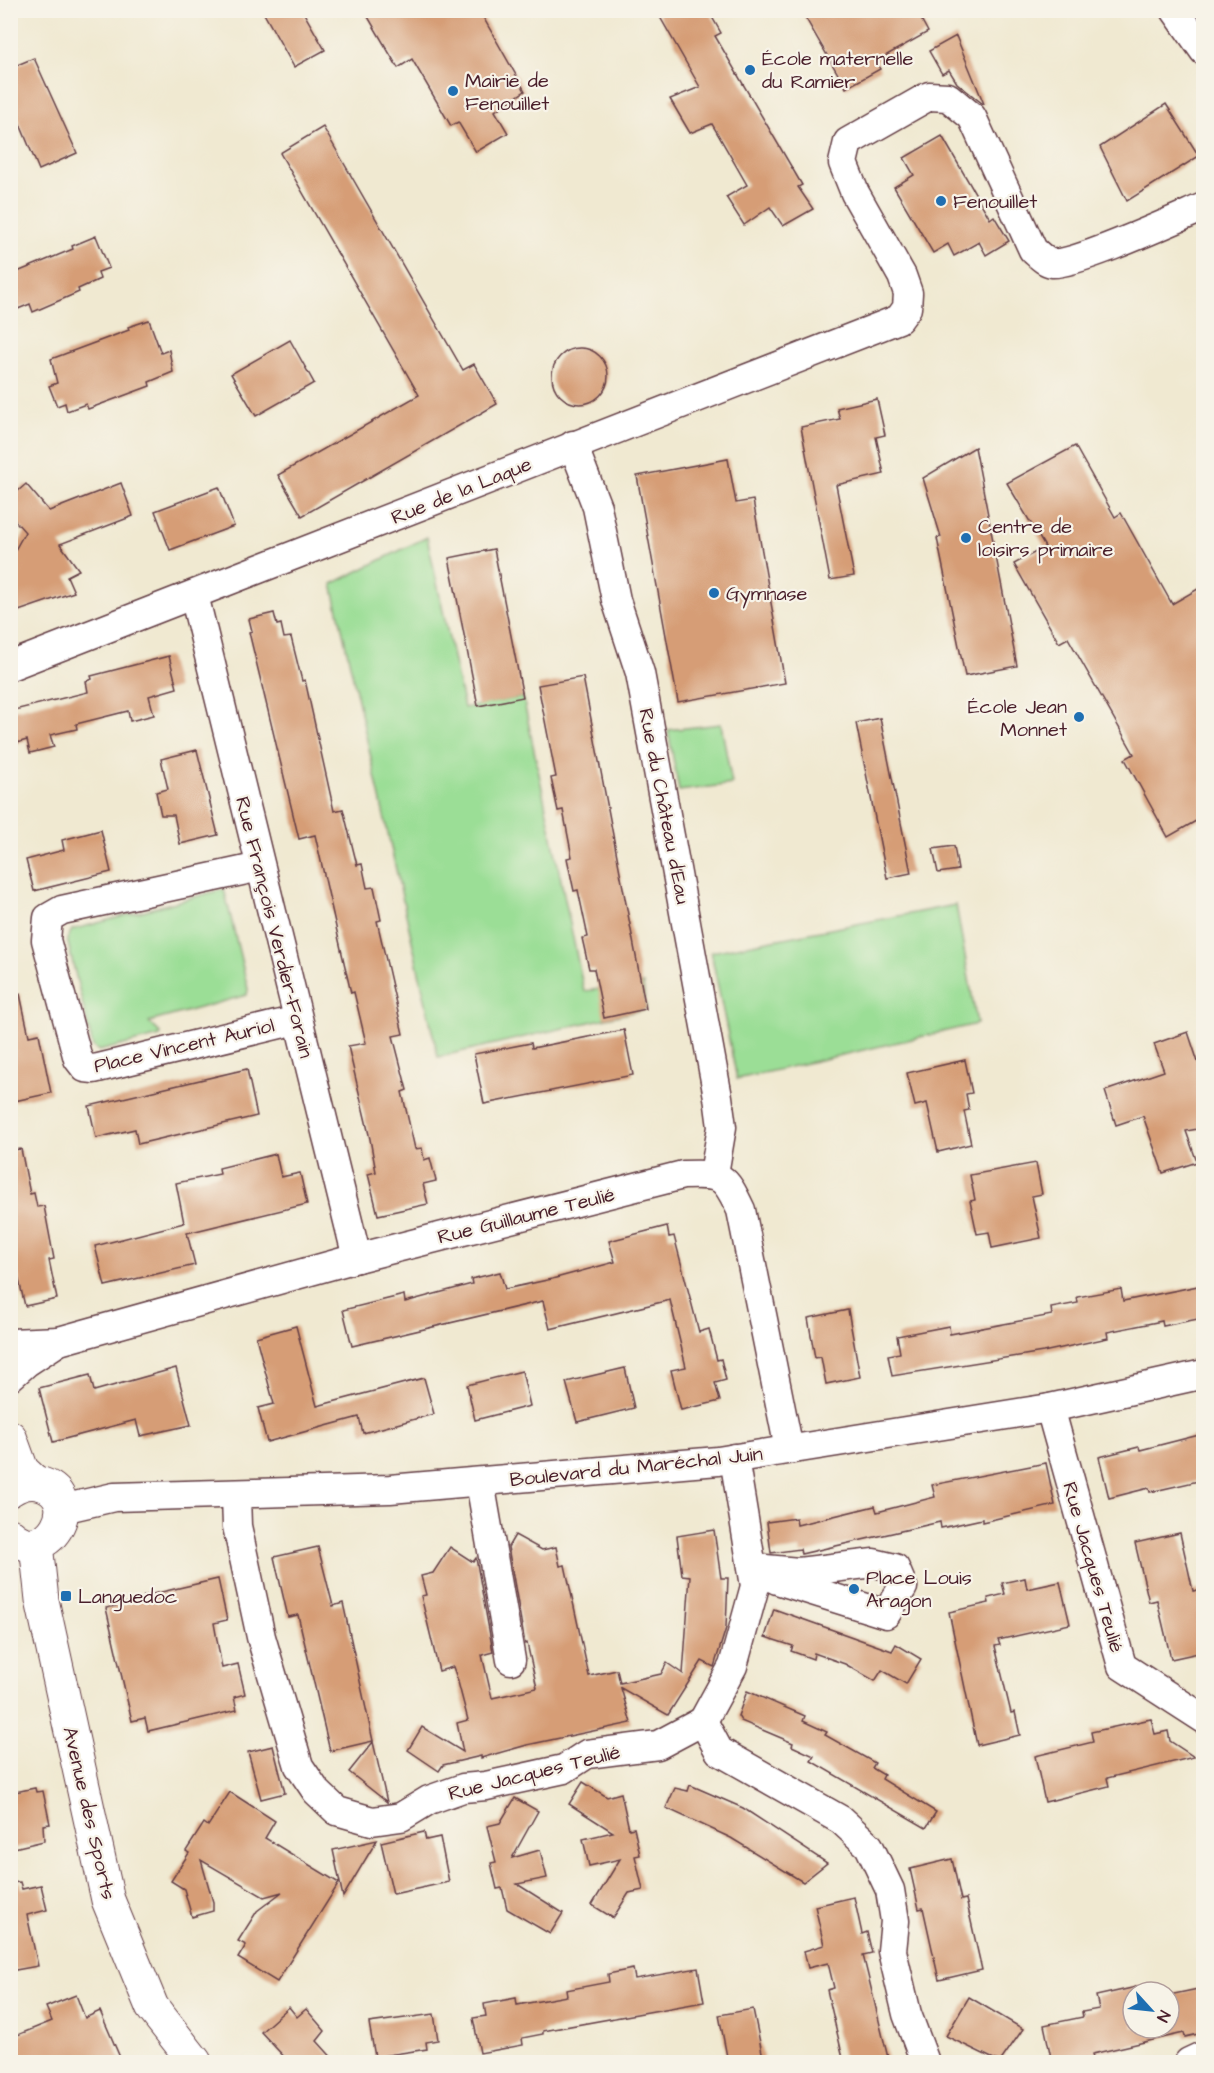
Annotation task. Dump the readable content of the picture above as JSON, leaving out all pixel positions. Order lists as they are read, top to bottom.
{
  "streets": {
    "main road": ["Avenue des Sports"],
    "street": [
      "Rue de la Laque",
      "Rue du Château d'Eau",
      "Rue François Verdier-Forain",
      "Place Vincent Auriol",
      "Rue Guillaume Teulié",
      "Boulevard du Maréchal Juin",
      "Rue Jacques Teulié"
    ]
  },
  "crossings": [
    ["Rue de la Laque", "Rue du Château d'Eau"],
    ["Rue de la Laque", "Rue François Verdier-Forain"],
    ["Rue du Château d'Eau", "Rue Guillaume Teulié"],
    ["Rue François Verdier-Forain", "Place Vincent Auriol"],
    ["Rue François Verdier-Forain", "Rue Guillaume Teulié"],
    ["Boulevard du Maréchal Juin", "Rue Jacques Teulié"]
  ],
  "places": {
    "other": [
      "École maternelle du Ramier",
      "Mairie de Fenouillet",
      "Fenouillet",
      "Centre de loisirs primaire",
      "Gymnase",
      "École Jean Monnet",
      "Place Louis Aragon"
    ],
    "transit": ["Languedoc"]
  },
  "north": "bottom right"
}
